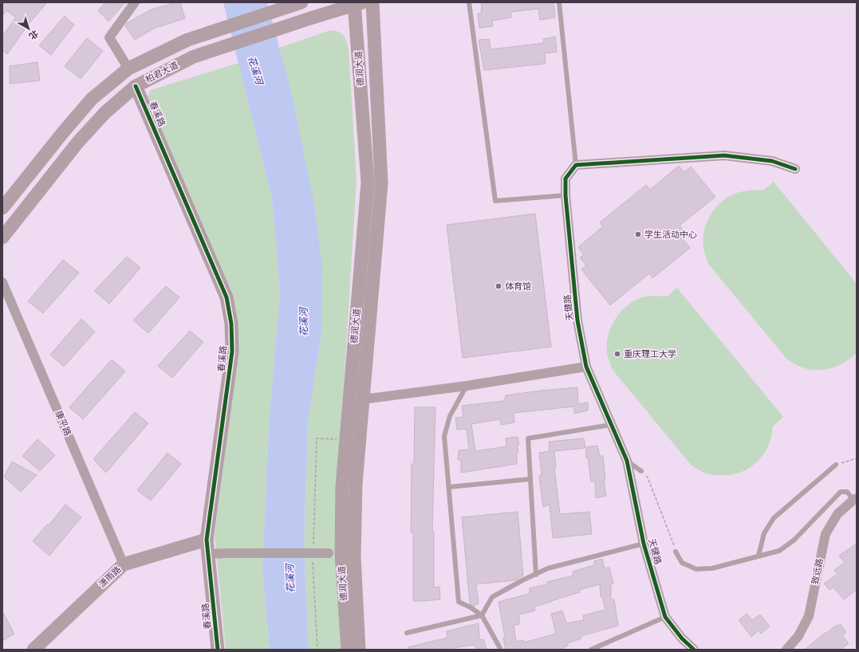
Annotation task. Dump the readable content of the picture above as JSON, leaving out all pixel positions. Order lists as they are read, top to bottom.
{
  "streets": {
    "main road": [
      "德润大道",
      "柏君大道",
      "春溪路",
      "潇雨路"
    ],
    "street": ["天健路", "康平路", "致远路"]
  },
  "crossings": [
    ["德润大道", "柏君大道"],
    ["柏君大道", "春溪路"],
    ["春溪路", "潇雨路"],
    ["康平路", "潇雨路"]
  ],
  "water": ["花溪河"],
  "places": ["学生活动中心", "体育馆", "重庆理工大学"],
  "north": "bottom right"
}
